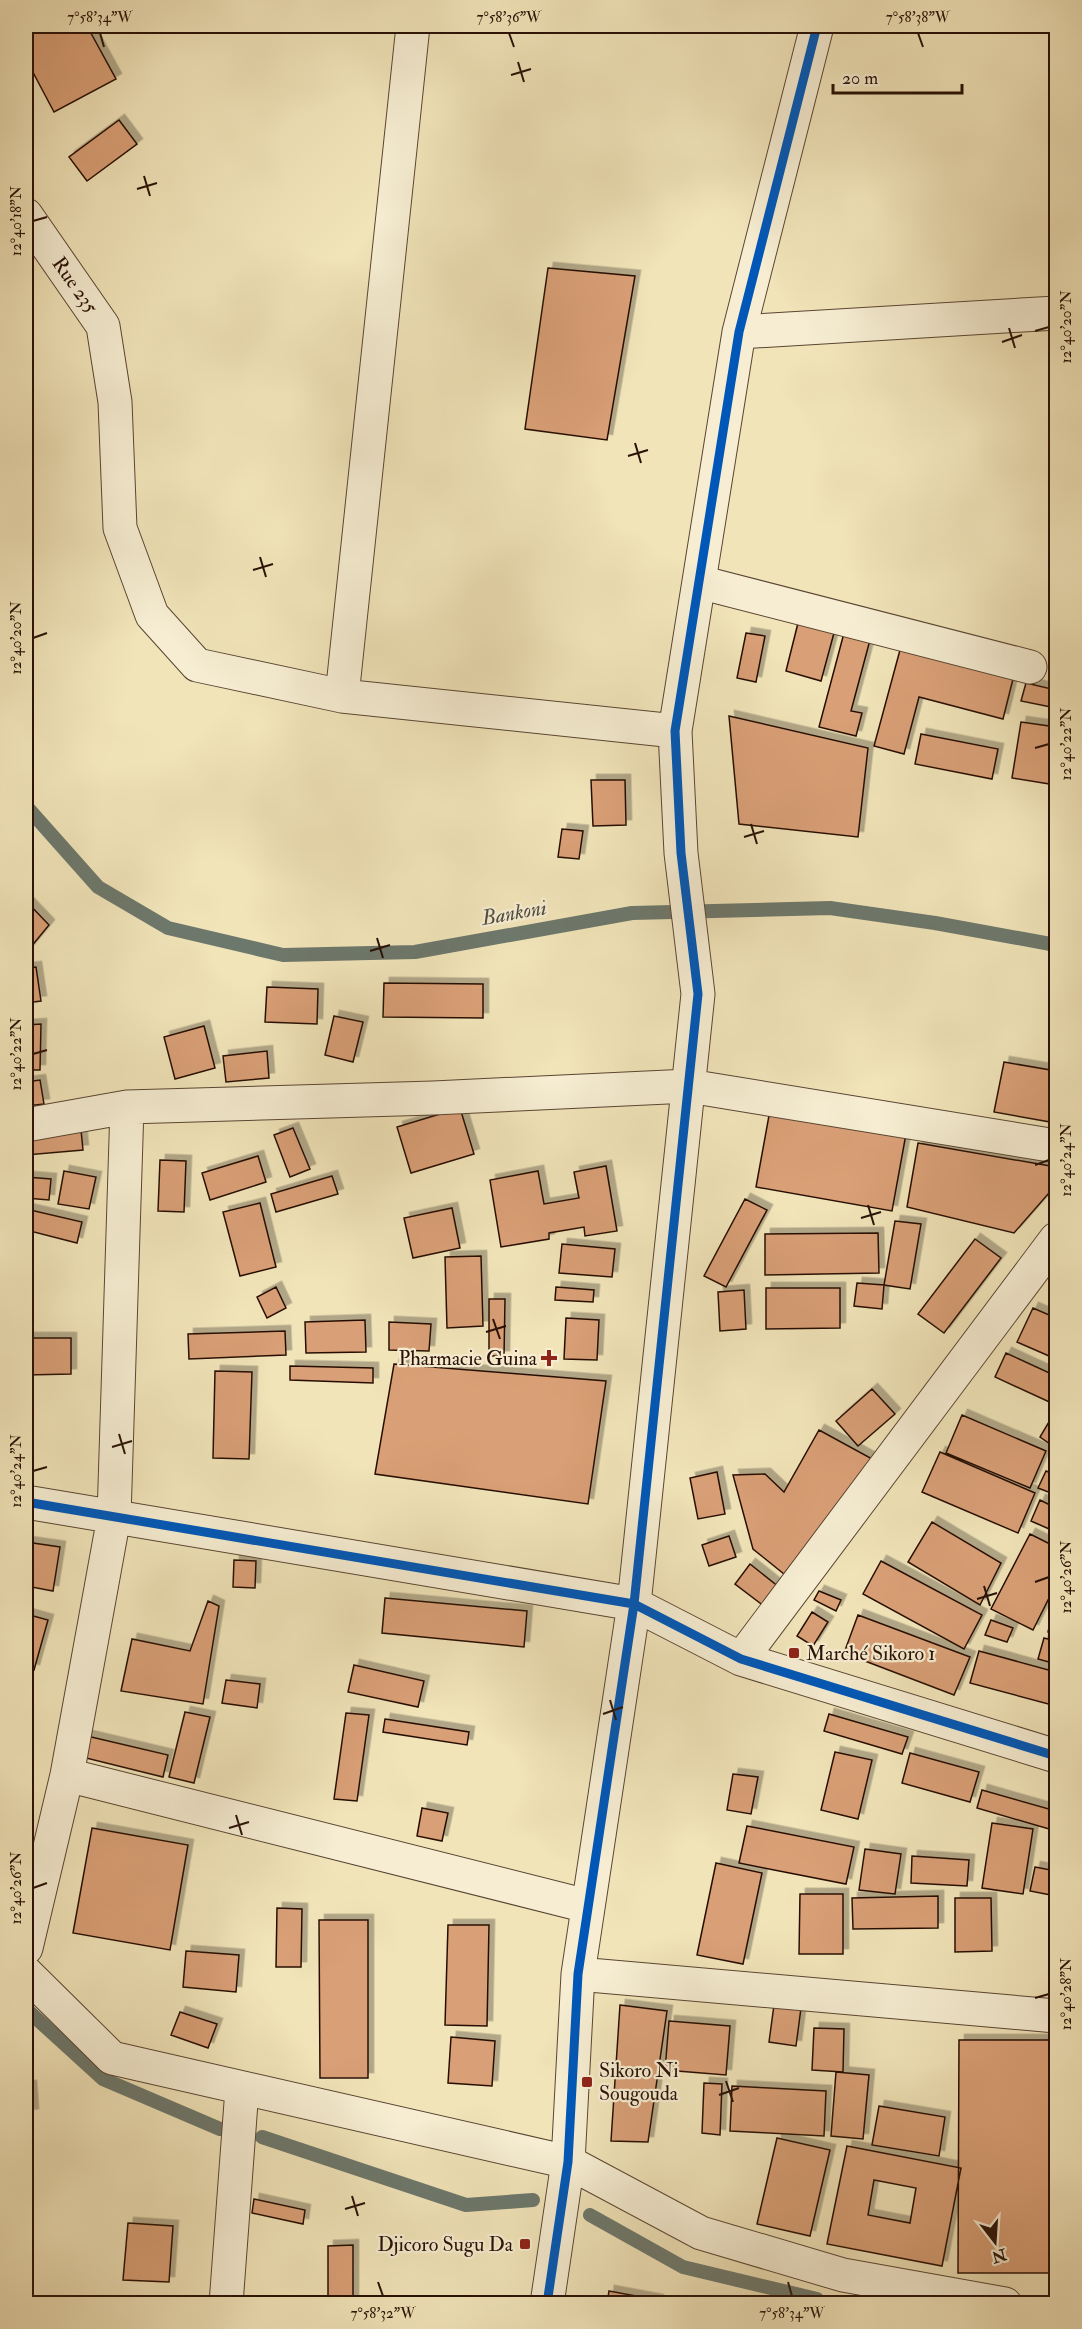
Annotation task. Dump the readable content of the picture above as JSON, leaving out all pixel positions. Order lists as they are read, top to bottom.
{
  "streets": {
    "street": ["Rue 235"]
  },
  "water": ["Bankoni"],
  "places": {
    "health": ["Pharmacie Guina"],
    "transit": ["Marché Sikoro 1", "Sikoro Ni Sougouda", "Djicoro Sugu Da"]
  },
  "scale_bar": "20 m",
  "north": "bottom",
  "coordinates": [
    "7°58'34\"W",
    "7°58'36\"W",
    "7°58'38\"W",
    "12°40'18\"N",
    "12°40'20\"N",
    "12°40'22\"N",
    "12°40'24\"N",
    "12°40'26\"N",
    "12°40'28\"N",
    "7°58'32\"W"
  ]
}
